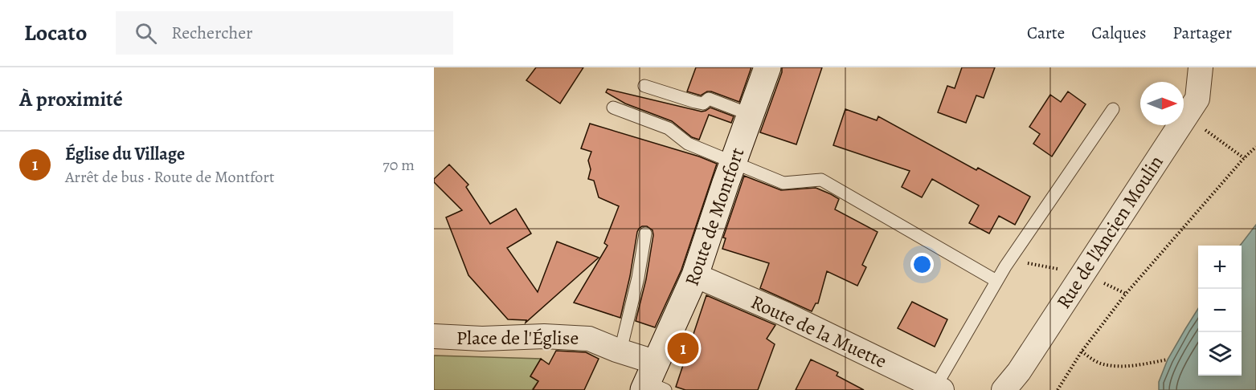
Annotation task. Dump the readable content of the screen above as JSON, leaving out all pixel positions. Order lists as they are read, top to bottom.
{
  "streets": {
    "street": [
      "Route de Montfort",
      "Rue de l'Ancien Moulin",
      "Route de la Muette",
      "Place de l'Église"
    ]
  },
  "crossings": [
    ["Route de Montfort", "Route de la Muette"],
    ["Route de Montfort", "Place de l'Église"]
  ],
  "north": "right",
  "page": {
    "header": "Locato",
    "search": "Rechercher",
    "nav": ["Carte", "Calques", "Partager"],
    "heading": "À proximité",
    "list": [
      {
        "mark": "1",
        "name": "Église du Village",
        "note": "Arrêt de bus · Route de Montfort",
        "value": "70 m"
      }
    ],
    "map_buttons": ["+", "−"],
    "pins": "1"
  }
}
